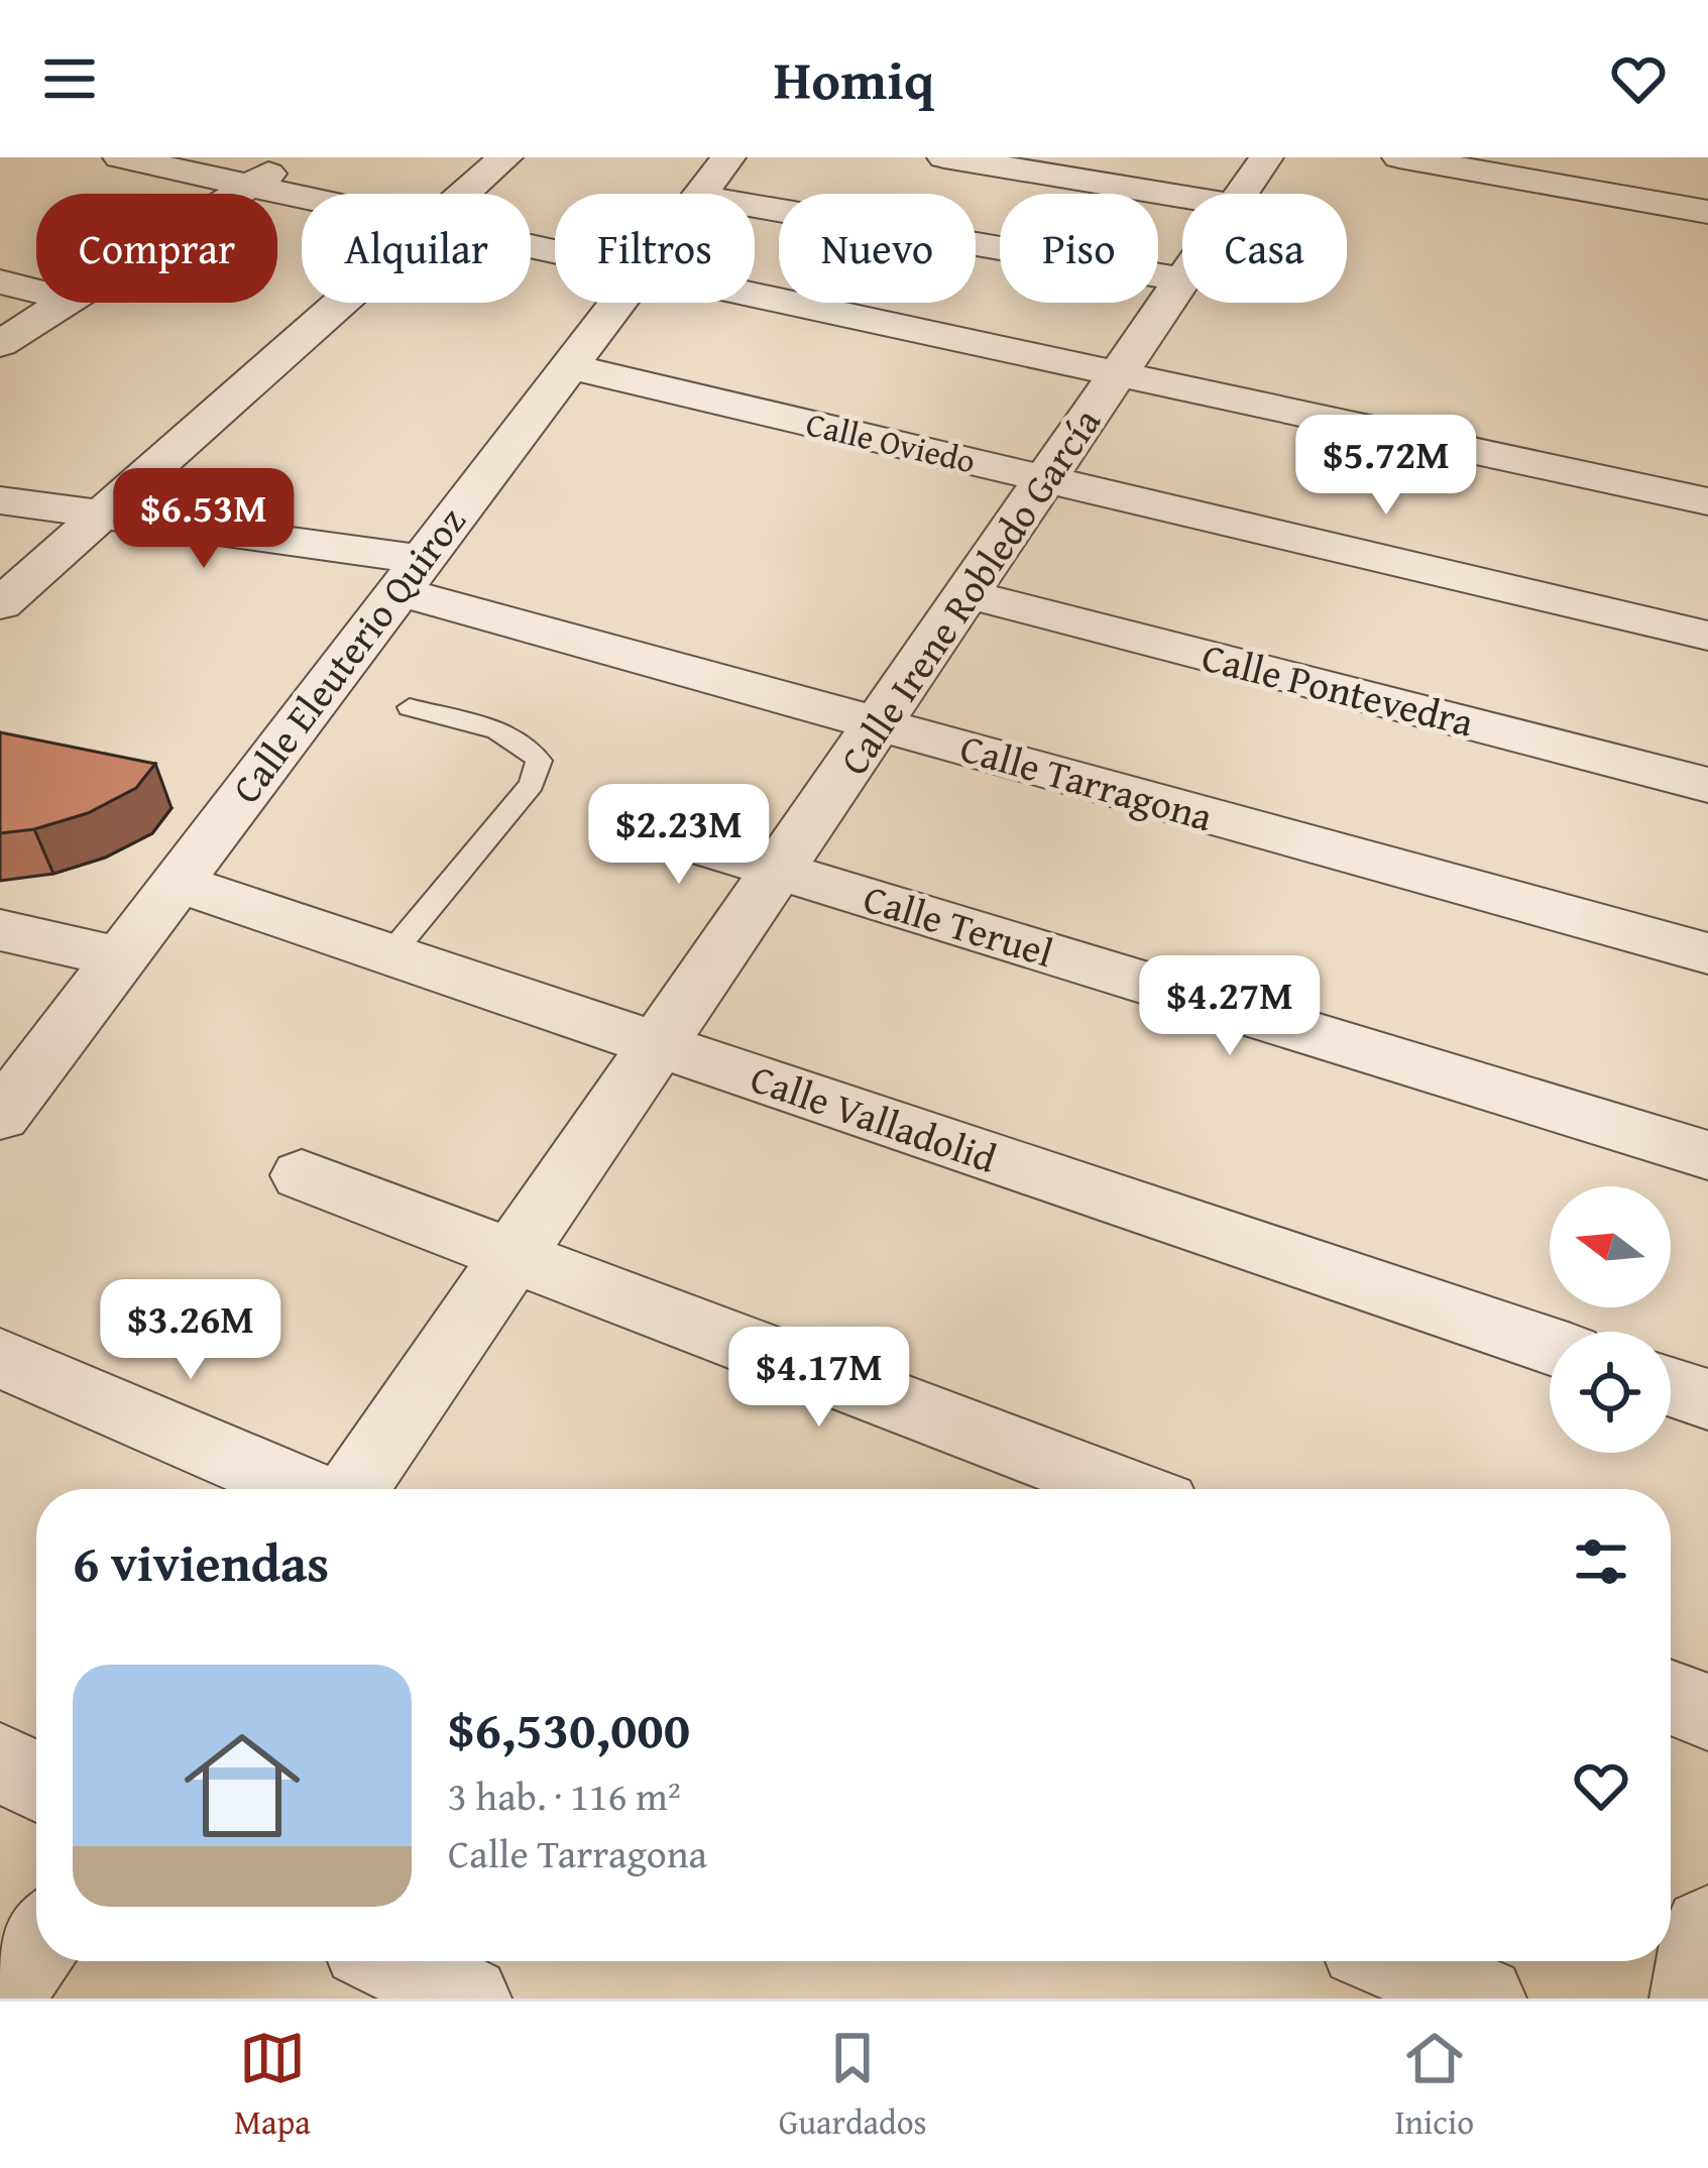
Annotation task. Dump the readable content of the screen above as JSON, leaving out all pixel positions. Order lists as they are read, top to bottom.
{
  "streets": {
    "street": [
      "Calle Oviedo",
      "Calle Irene Robledo García",
      "Calle Eleuterio Quiroz",
      "Calle Pontevedra",
      "Calle Tarragona",
      "Calle Teruel",
      "Calle Valladolid"
    ]
  },
  "crossings": [
    ["Calle Oviedo", "Calle Irene Robledo García"],
    ["Calle Oviedo", "Calle Eleuterio Quiroz"],
    ["Calle Irene Robledo García", "Calle Pontevedra"],
    ["Calle Irene Robledo García", "Calle Tarragona"],
    ["Calle Irene Robledo García", "Calle Teruel"],
    ["Calle Irene Robledo García", "Calle Valladolid"],
    ["Calle Eleuterio Quiroz", "Calle Tarragona"],
    ["Calle Eleuterio Quiroz", "Calle Valladolid"]
  ],
  "north": "left",
  "page": {
    "header": "Homiq",
    "chip": [
      "Comprar",
      "Alquilar",
      "Filtros",
      "Nuevo",
      "Piso",
      "Casa"
    ],
    "price": [
      "$5.72M",
      "$6.53M",
      "$2.23M",
      "$4.27M",
      "$3.26M",
      "$4.17M"
    ],
    "heading": "6 viviendas",
    "list": [
      {
        "name": "$6,530,000",
        "note": "3 hab. · 116 m² · Calle Tarragona"
      }
    ],
    "tabs": ["Mapa", "Guardados", "Inicio"]
  }
}
